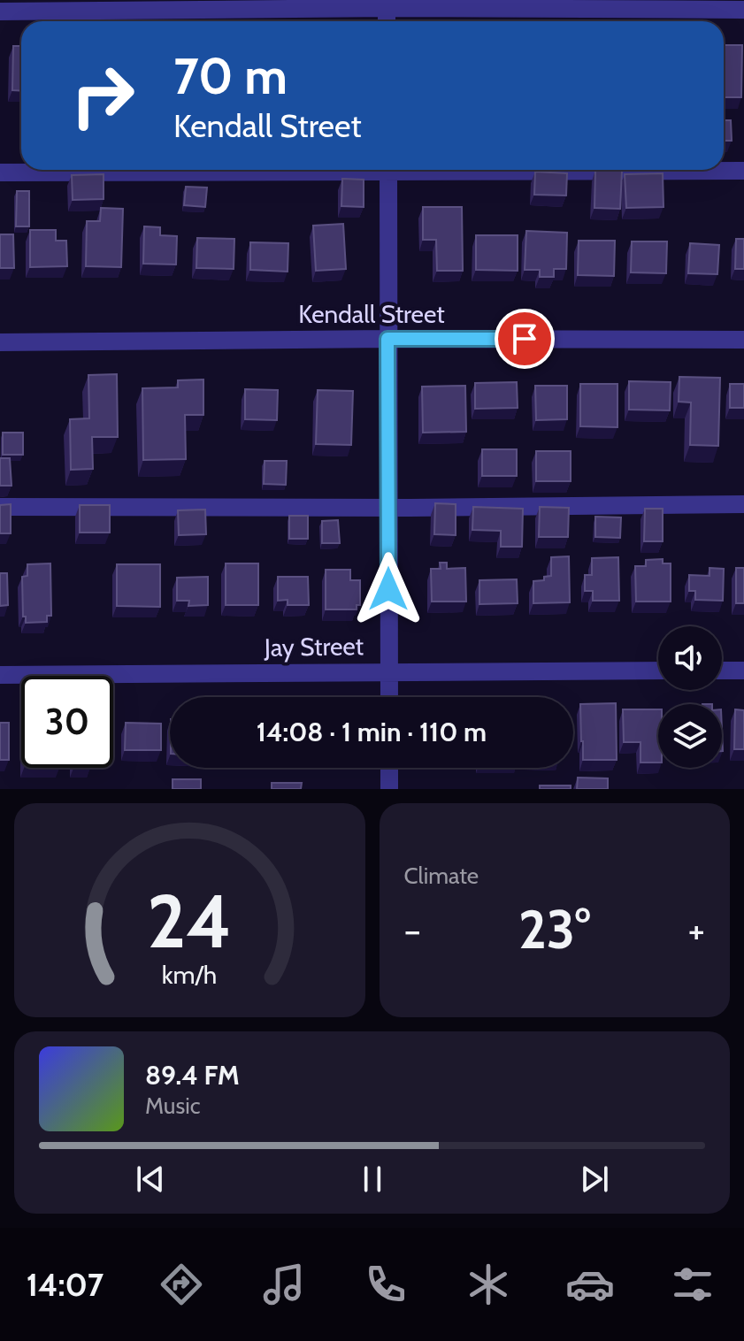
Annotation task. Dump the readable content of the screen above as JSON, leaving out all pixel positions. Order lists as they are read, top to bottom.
{
  "streets": {
    "street": ["Kendall Street", "Jay Street"]
  },
  "page": {
    "turn": ["70 m", "Kendall Street"],
    "limit": "30",
    "trip": "14:08 · 1 min · 110 m",
    "tile": "Climate",
    "heat": ["−", "23°", "+"],
    "song": ["89.4 FM", "Music"],
    "tabs": "14:07",
    "gauge": ["24", "km/h"]
  }
}
